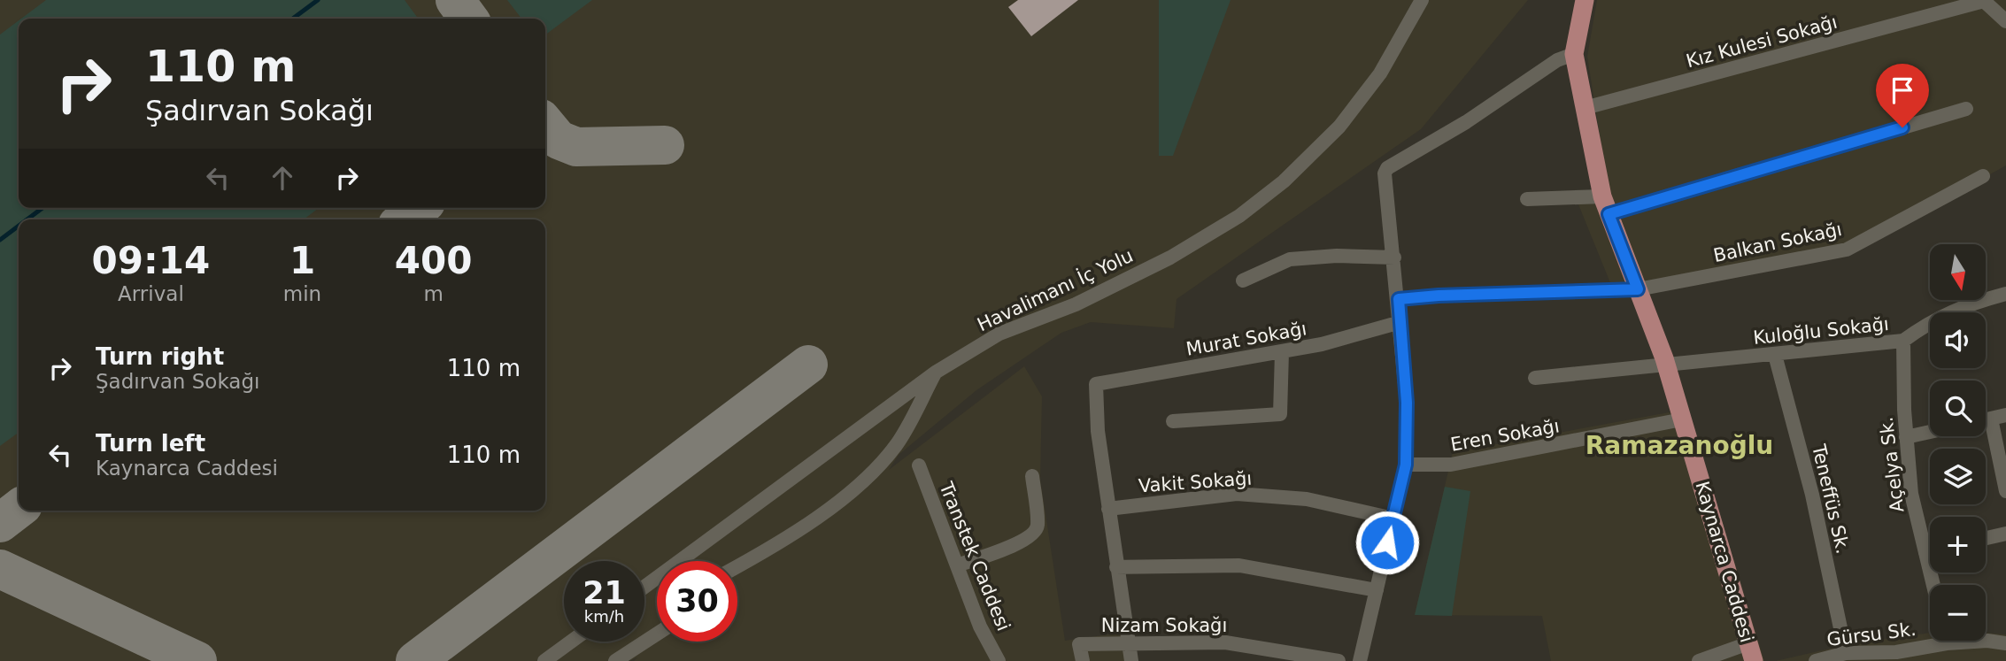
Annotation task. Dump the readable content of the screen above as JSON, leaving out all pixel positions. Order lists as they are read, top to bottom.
{
  "streets": {
    "main road": ["Kaynarca Caddesi"],
    "street": [
      "Kız Kulesi Sokağı",
      "Balkan Sokağı",
      "Havalimanı İç Yolu",
      "Kuloğlu Sokağı",
      "Murat Sokağı",
      "Eren Sokağı",
      "Açelya Sk.",
      "Vakit Sokağı",
      "Teneffüs Sk.",
      "Transtek Caddesi",
      "Nizam Sokağı",
      "Gürsu Sk."
    ]
  },
  "crossings": [
    ["Kız Kulesi Sokağı", "Kaynarca Caddesi"],
    ["Balkan Sokağı", "Kaynarca Caddesi"],
    ["Kuloğlu Sokağı", "Açelya Sk."],
    ["Kuloğlu Sokağı", "Teneffüs Sk."],
    ["Kuloğlu Sokağı", "Kaynarca Caddesi"],
    ["Murat Sokağı", "Vakit Sokağı"],
    ["Eren Sokağı", "Kaynarca Caddesi"],
    ["Teneffüs Sk.", "Gürsu Sk."]
  ],
  "districts": ["Ramazanoğlu"],
  "north": "bottom",
  "page": {
    "turn": ["110 m", "Şadırvan Sokağı"],
    "eta": [
      "09:14",
      "Arrival",
      "1",
      "min",
      "400",
      "m"
    ],
    "map_buttons": ["+", "−"],
    "list": [
      {
        "name": "Turn right",
        "note": "Şadırvan Sokağı",
        "value": "110 m"
      },
      {
        "name": "Turn left",
        "note": "Kaynarca Caddesi",
        "value": "110 m"
      }
    ],
    "speed": "21 km/h",
    "limit": "30"
  }
}
